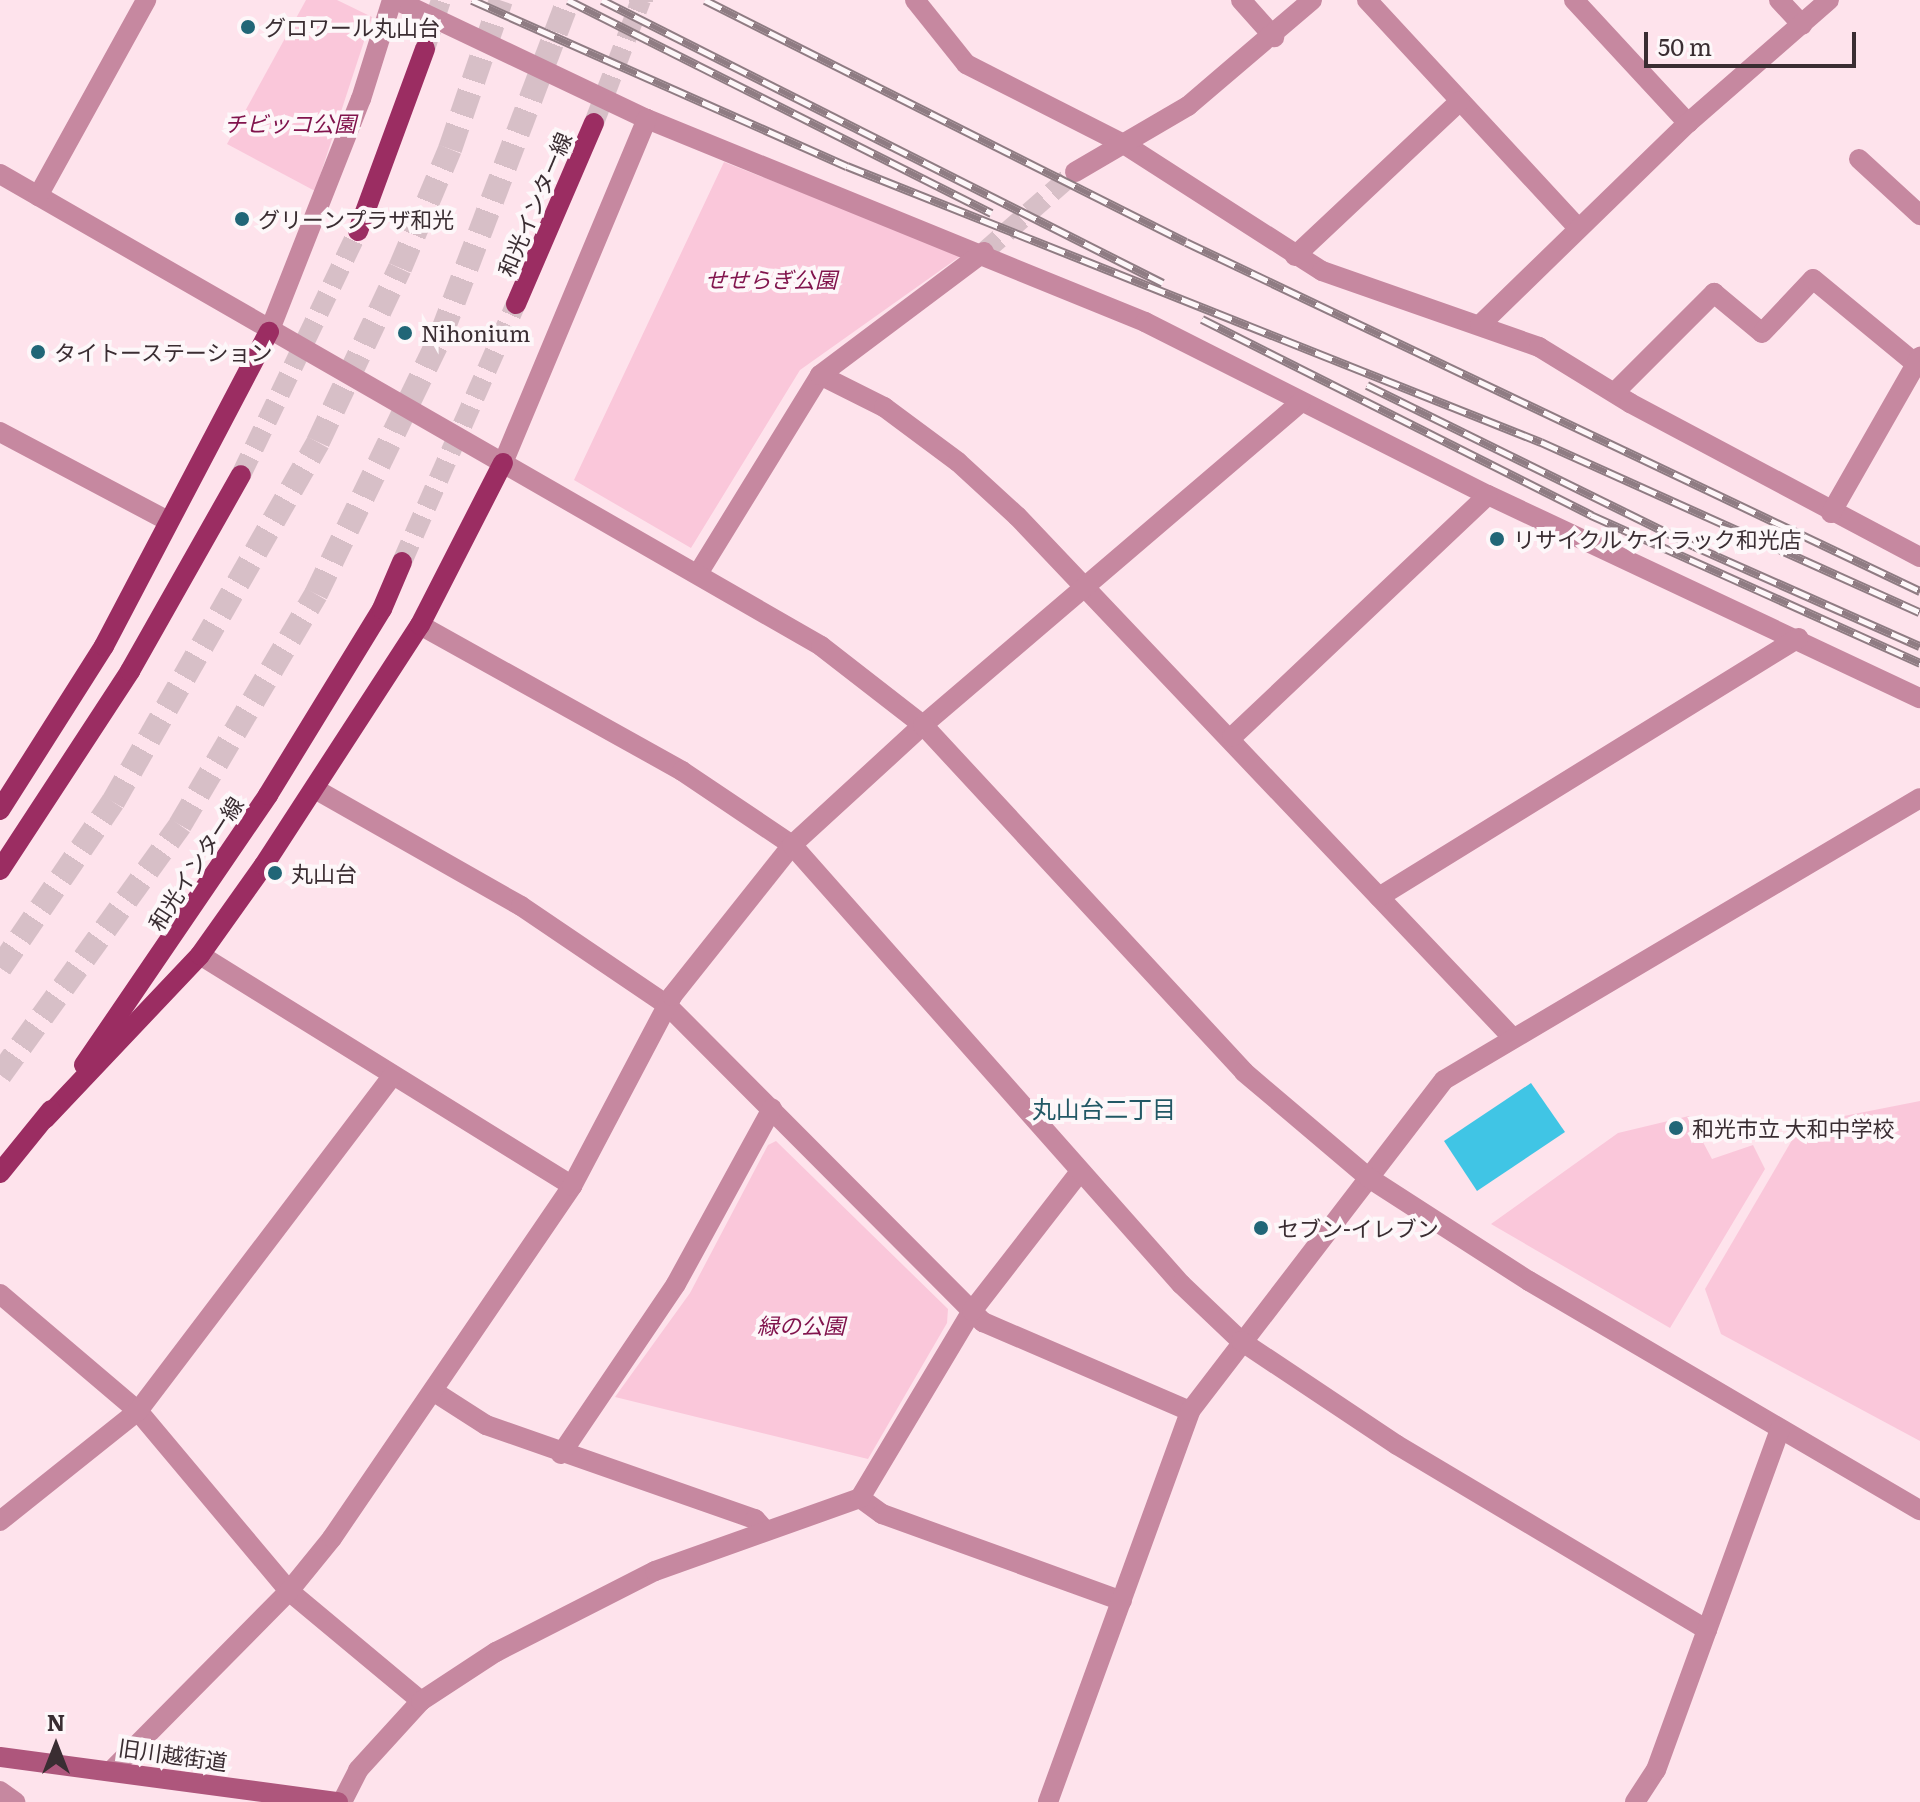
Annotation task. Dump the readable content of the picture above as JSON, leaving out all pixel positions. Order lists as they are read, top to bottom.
{
  "streets": {
    "main road": ["和光インター線", "旧川越街道"]
  },
  "districts": ["丸山台二丁目"],
  "parks": ["チビッコ公園", "せせらぎ公園", "緑の公園"],
  "places": [
    "グロワール丸山台",
    "グリーンプラザ和光",
    "Nihonium",
    "タイトーステーション",
    "リサイクル ケイラック和光店",
    "丸山台",
    "和光市立 大和中学校",
    "セブン-イレブン"
  ],
  "scale_bar": "50 m",
  "north": "top"
}
